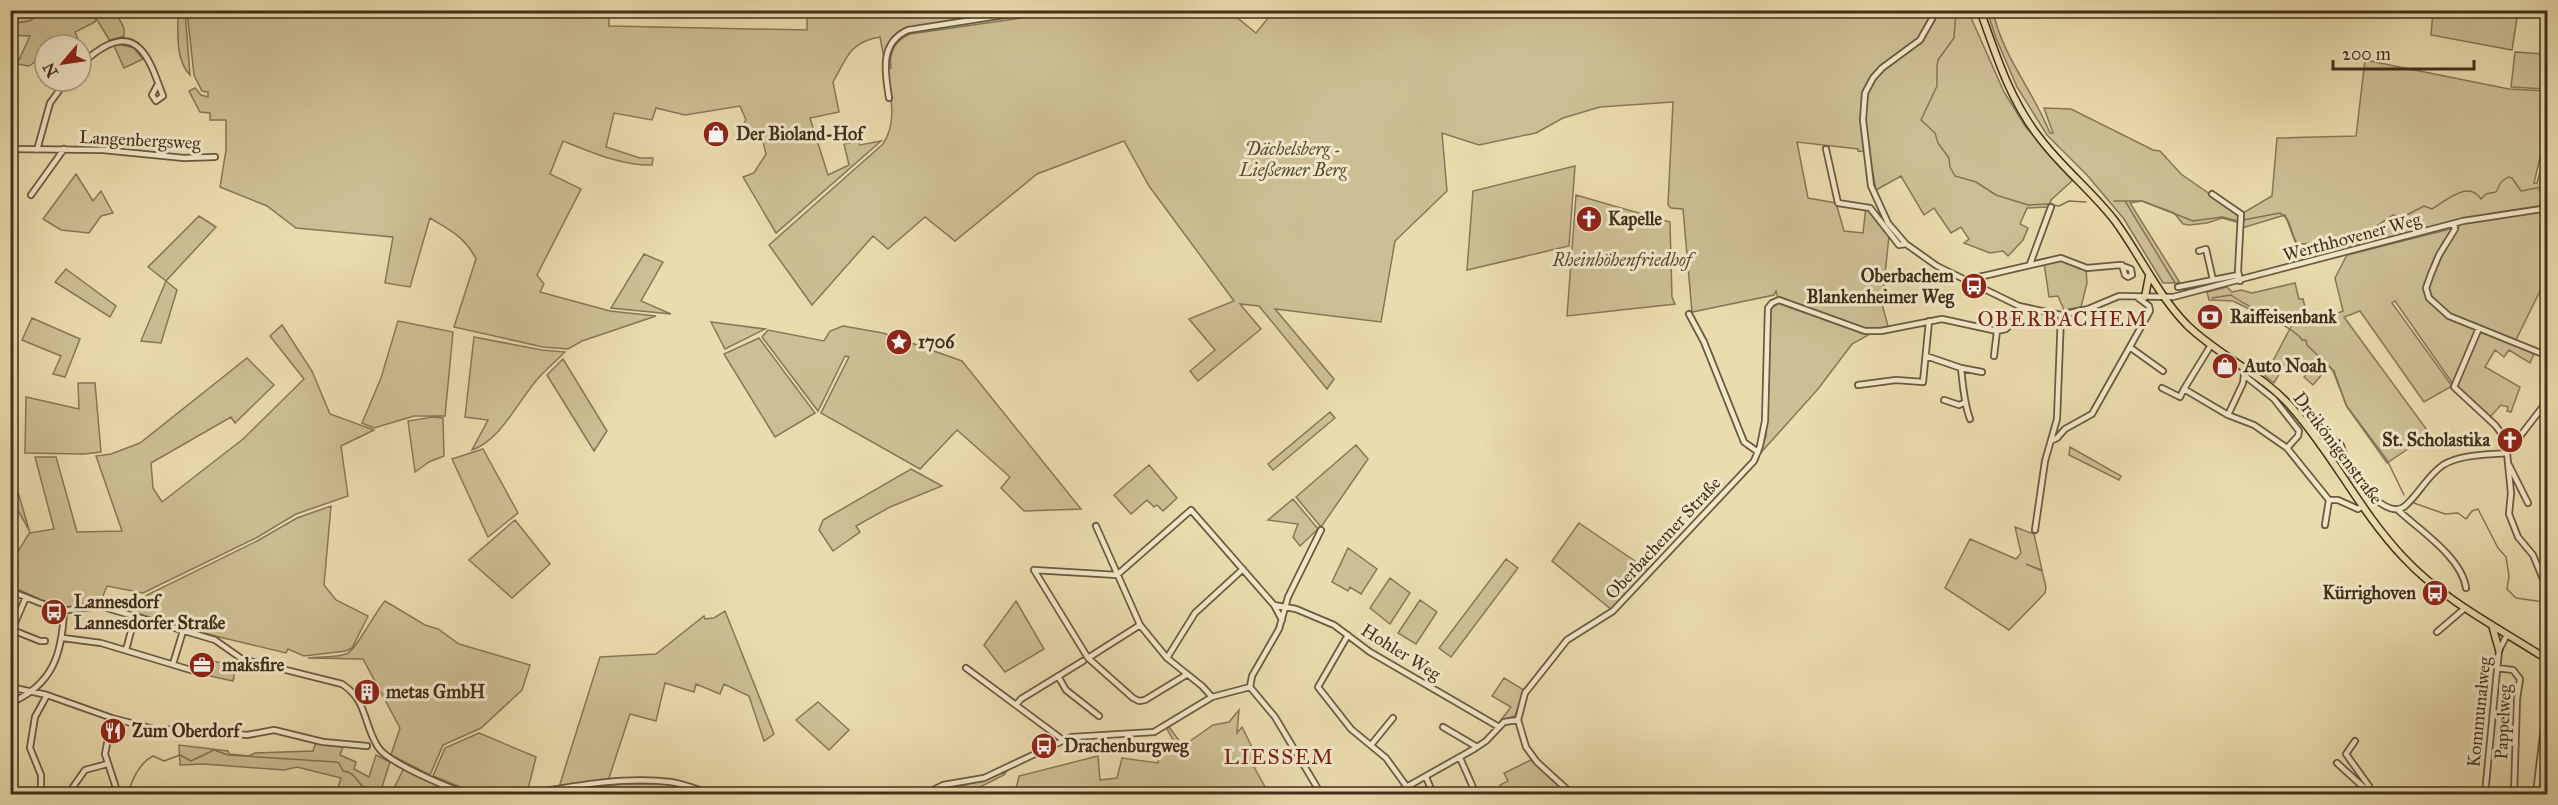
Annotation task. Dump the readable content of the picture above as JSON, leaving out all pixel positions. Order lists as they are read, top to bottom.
{
  "streets": {
    "main road": ["Dreikönigenstraße"],
    "street": [
      "Langenbergsweg",
      "Werthhovener Weg",
      "Oberbachemer Straße",
      "Hohler Weg",
      "Kommunalweg",
      "Pappelweg"
    ]
  },
  "crossings": [
    ["Werthhovener Weg", "Dreikönigenstraße"],
    ["Dreikönigenstraße", "Kommunalweg"],
    ["Kommunalweg", "Pappelweg"]
  ],
  "districts": ["OBERBACHEM", "LIESSEM"],
  "parks": ["Dächelsberg - Ließemer Berg", "Rheinhöhenfriedhof"],
  "places": {
    "shop": ["Der Bioland-Hof", "Auto Noah"],
    "church": ["Kapelle", "St. Scholastika"],
    "bus stop": [
      "Oberbachem Blankenheimer Weg",
      "Kürrighoven",
      "Lannesdorf Lannesdorfer Straße",
      "Drachenburgweg"
    ],
    "bank": ["Raiffeisenbank"],
    "place": ["1706"],
    "office": ["maksfire"],
    "building": ["metas GmbH"],
    "restaurant": ["Zum Oberdorf"]
  },
  "scale_bar": "200 m",
  "north": "bottom left"
}
